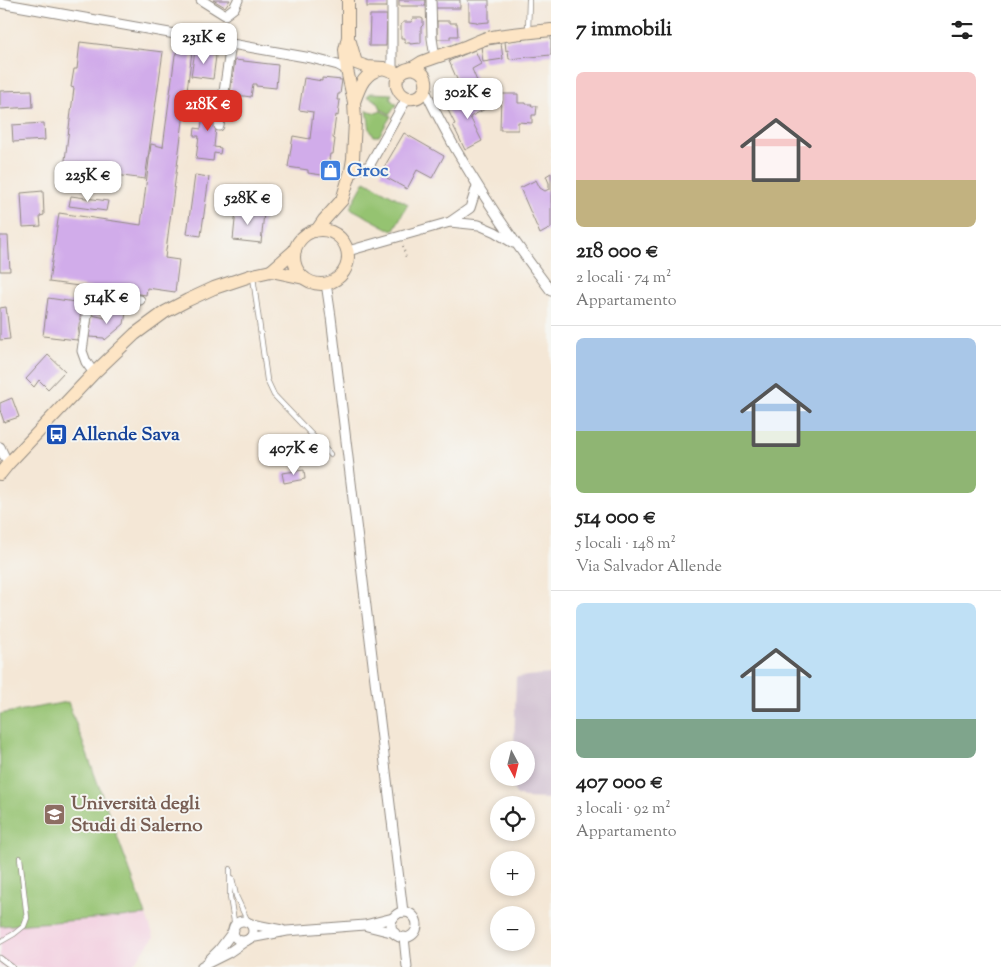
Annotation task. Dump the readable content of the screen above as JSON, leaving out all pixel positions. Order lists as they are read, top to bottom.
{
  "places": {
    "shop": ["Groc"],
    "bus stop": ["Allende Sava"],
    "school or university": ["Università degli Studi di Salerno"]
  },
  "north": "bottom",
  "page": {
    "heading": "7 immobili",
    "price": [
      "231K €",
      "302K €",
      "218K €",
      "225K €",
      "528K €",
      "514K €",
      "407K €"
    ],
    "list": [
      {
        "name": "218 000 €",
        "note": "2 locali · 74 m² · Appartamento"
      },
      {
        "name": "514 000 €",
        "note": "5 locali · 148 m² · Via Salvador Allende"
      },
      {
        "name": "407 000 €",
        "note": "3 locali · 92 m² · Appartamento"
      }
    ],
    "map_buttons": ["+", "−"]
  }
}
